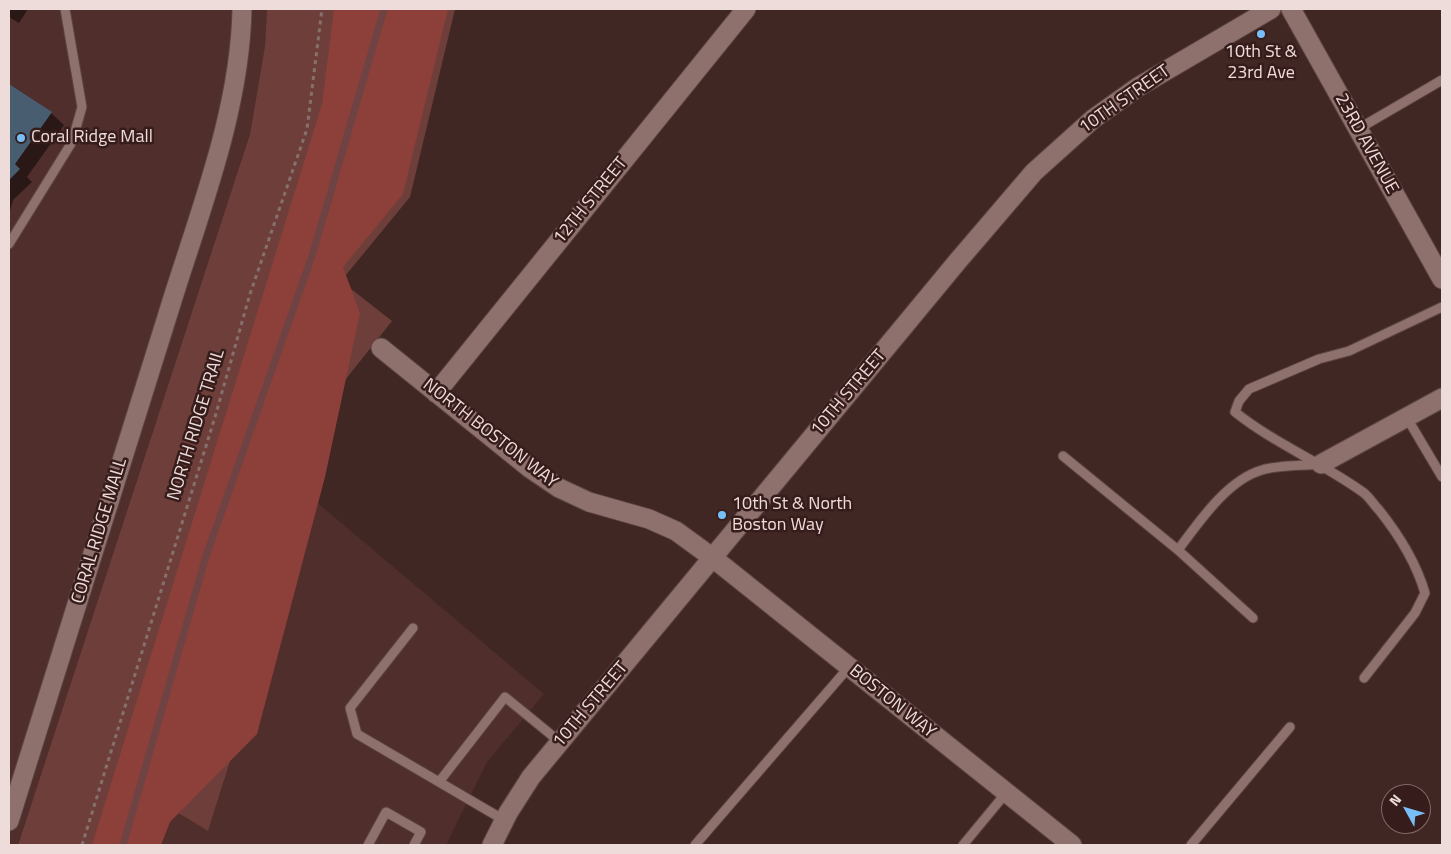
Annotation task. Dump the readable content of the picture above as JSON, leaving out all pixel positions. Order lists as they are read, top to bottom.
{
  "streets": {
    "street": [
      "10TH STREET",
      "23RD AVENUE",
      "12TH STREET",
      "NORTH BOSTON WAY",
      "CORAL RIDGE MALL",
      "BOSTON WAY"
    ],
    "path": ["NORTH RIDGE TRAIL"]
  },
  "crossings": [
    ["10TH STREET", "NORTH BOSTON WAY"],
    ["10TH STREET", "BOSTON WAY"],
    ["12TH STREET", "NORTH BOSTON WAY"],
    ["NORTH BOSTON WAY", "BOSTON WAY"]
  ],
  "places": ["10th St & 23rd Ave", "Coral Ridge Mall", "10th St & North Boston Way"],
  "north": "top left"
}
